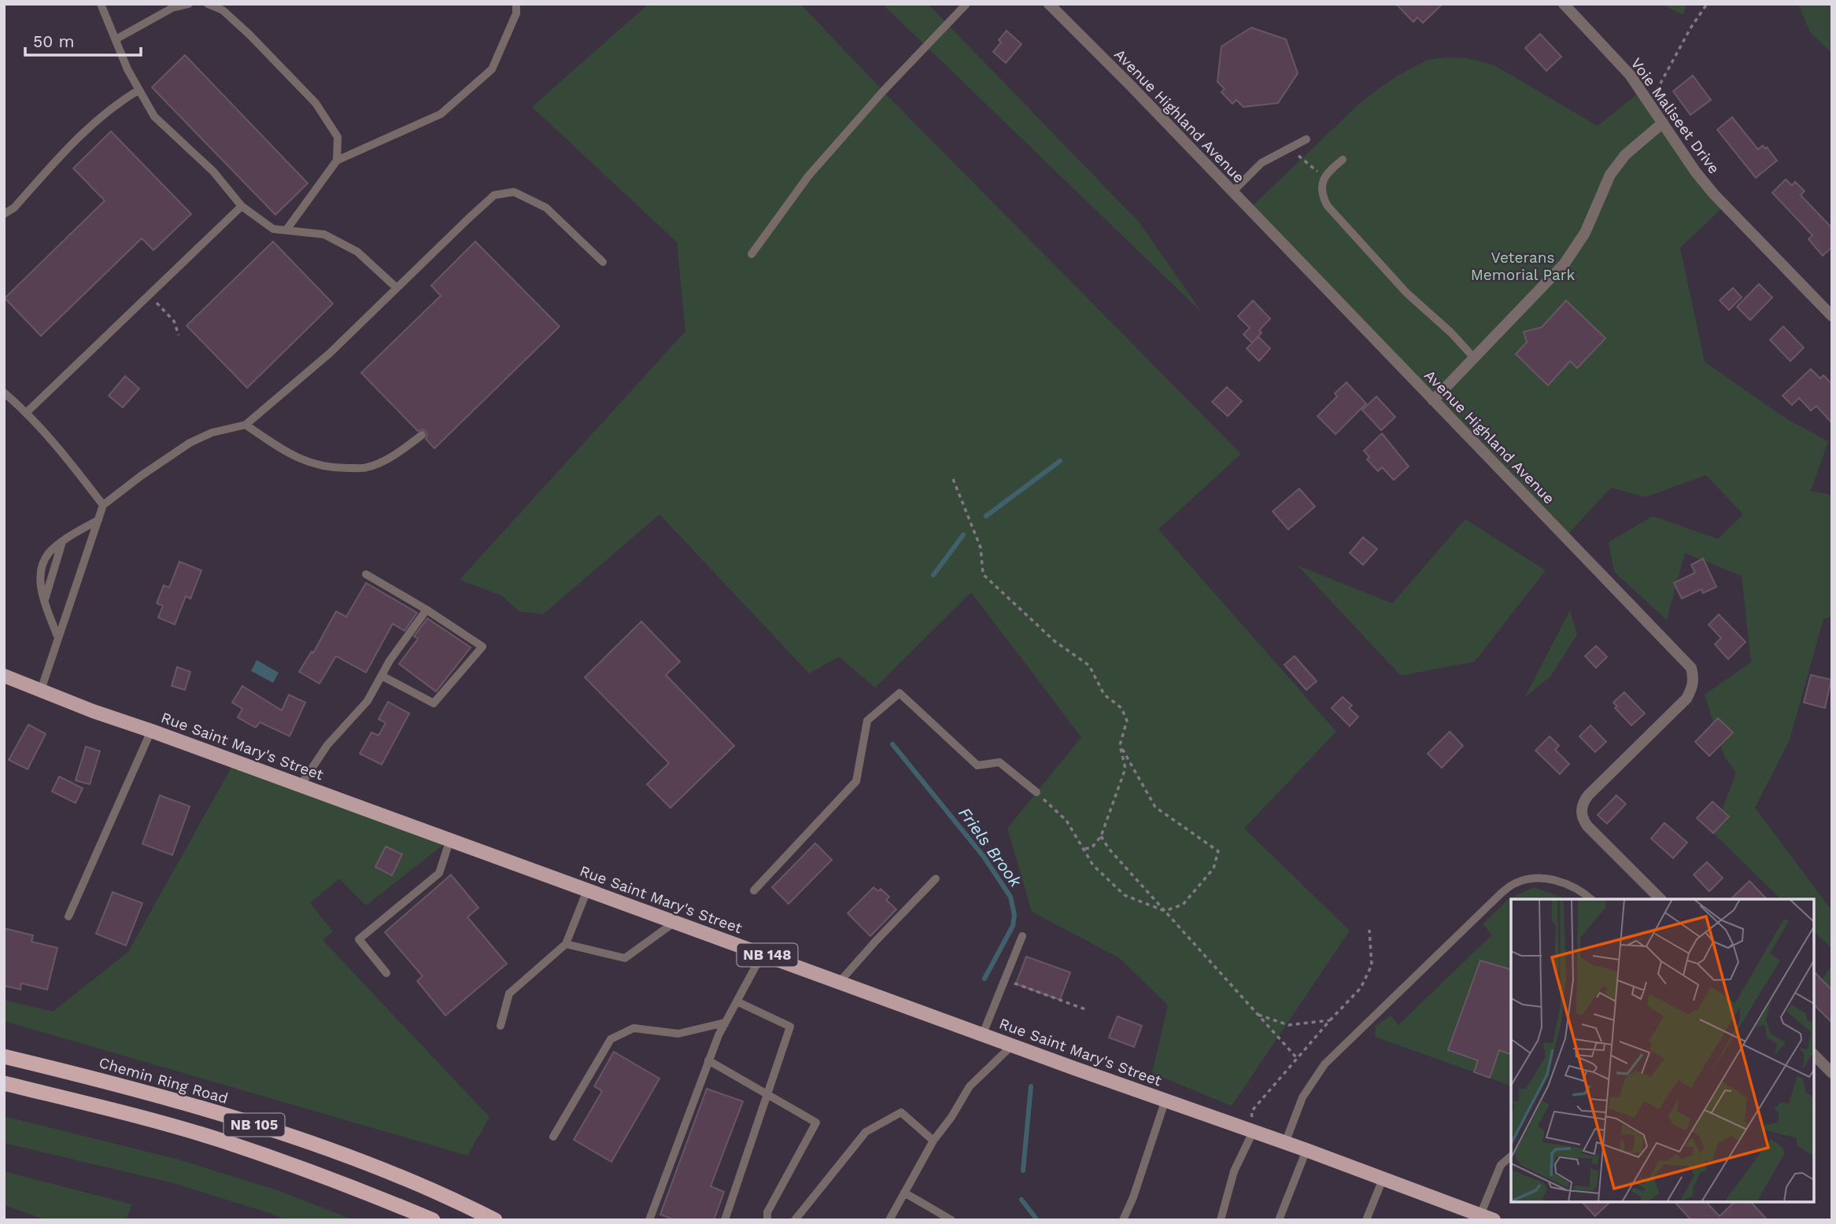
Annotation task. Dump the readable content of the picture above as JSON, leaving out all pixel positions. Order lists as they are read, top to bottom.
{
  "streets": {
    "highway": ["Chemin Ring Road", "NB 105"],
    "main road": ["Rue Saint Mary's Street", "NB 148"],
    "street": ["Avenue Highland Avenue", "Voie Maliseet Drive"]
  },
  "water": ["Friels Brook"],
  "parks": ["Veterans Memorial Park"],
  "scale_bar": "50 m"
}
